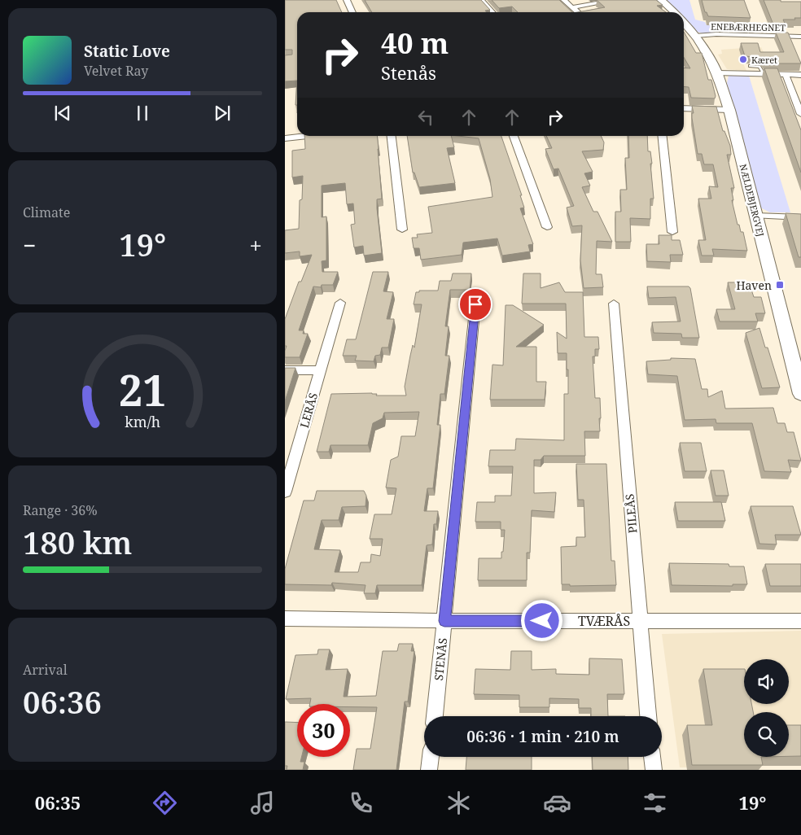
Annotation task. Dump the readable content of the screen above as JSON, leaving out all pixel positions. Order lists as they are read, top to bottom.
{
  "streets": {
    "street": [
      "ENEBÆRHEGNET",
      "NÆLDEBJERGVEJ",
      "LERÅS",
      "PILEÅS",
      "TVÆRÅS",
      "STENÅS"
    ]
  },
  "crossings": [
    ["ENEBÆRHEGNET", "NÆLDEBJERGVEJ"],
    ["PILEÅS", "TVÆRÅS"],
    ["TVÆRÅS", "STENÅS"]
  ],
  "places": {
    "other": ["Kæret"],
    "transit": ["Haven"]
  },
  "page": {
    "turn": ["40 m", "Stenås"],
    "song": ["Static Love", "Velvet Ray"],
    "tile": [
      "Climate",
      ["Range · 36%", "180 km"],
      ["Arrival", "06:36"]
    ],
    "heat": ["−", "19°", "+"],
    "limit": "30",
    "trip": "06:36 · 1 min · 210 m",
    "tabs": ["06:35", "19°"],
    "gauge": ["21", "km/h"]
  }
}
